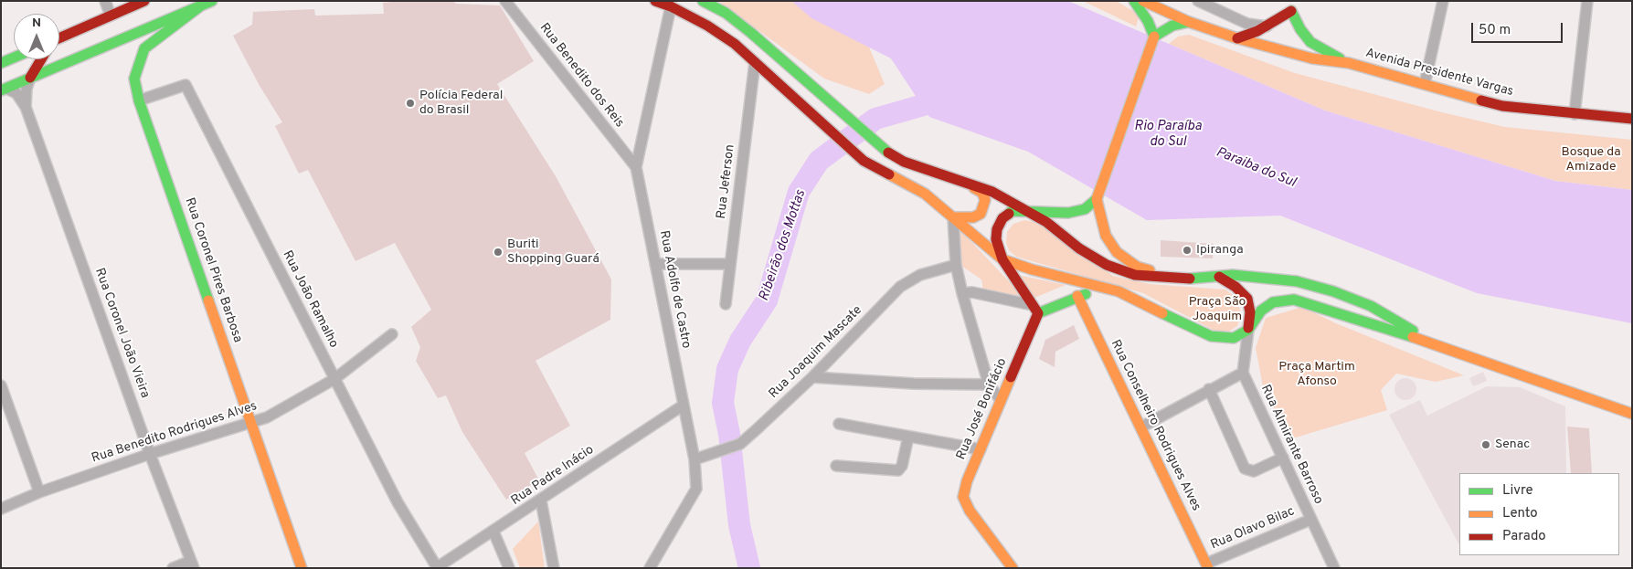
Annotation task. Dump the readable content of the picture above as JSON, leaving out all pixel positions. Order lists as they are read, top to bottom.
{
  "streets": {
    "street": [
      "Avenida Presidente Vargas",
      "Rua Benedito dos Reis",
      "Rua Jeferson",
      "Rua Coronel Pires Barbosa",
      "Rua Adolfo de Castro",
      "Rua João Ramalho",
      "Rua Coronel João Vieira",
      "Rua Joaquim Mascate",
      "Rua José Bonifácio",
      "Rua Conselheiro Rodrigues Alves",
      "Rua Benedito Rodrigues Alves",
      "Rua Almirante Barroso",
      "Rua Padre Inácio",
      "Rua Olavo Bilac"
    ]
  },
  "crossings": [
    ["Rua Benedito dos Reis", "Rua Adolfo de Castro"],
    ["Rua Coronel Pires Barbosa", "Rua João Ramalho"],
    ["Rua Coronel Pires Barbosa", "Rua Benedito Rodrigues Alves"],
    ["Rua Adolfo de Castro", "Rua Joaquim Mascate"],
    ["Rua Adolfo de Castro", "Rua Padre Inácio"],
    ["Rua João Ramalho", "Rua Benedito Rodrigues Alves"],
    ["Rua João Ramalho", "Rua Padre Inácio"],
    ["Rua Coronel João Vieira", "Rua Benedito Rodrigues Alves"],
    ["Rua Conselheiro Rodrigues Alves", "Rua Olavo Bilac"],
    ["Rua Almirante Barroso", "Rua Olavo Bilac"]
  ],
  "water": ["Rio Paraíba do Sul", "Paraiba do Sul", "Ribeirão dos Mottas"],
  "parks": ["Bosque da Amizade", "Praça São Joaquim", "Praça Martim Afonso"],
  "places": [
    "Polícia Federal do Brasil",
    "Ipiranga",
    "Buriti Shopping Guará",
    "Senac"
  ],
  "legend": ["Livre", "Lento", "Parado"],
  "scale_bar": "50 m",
  "north": "top"
}
